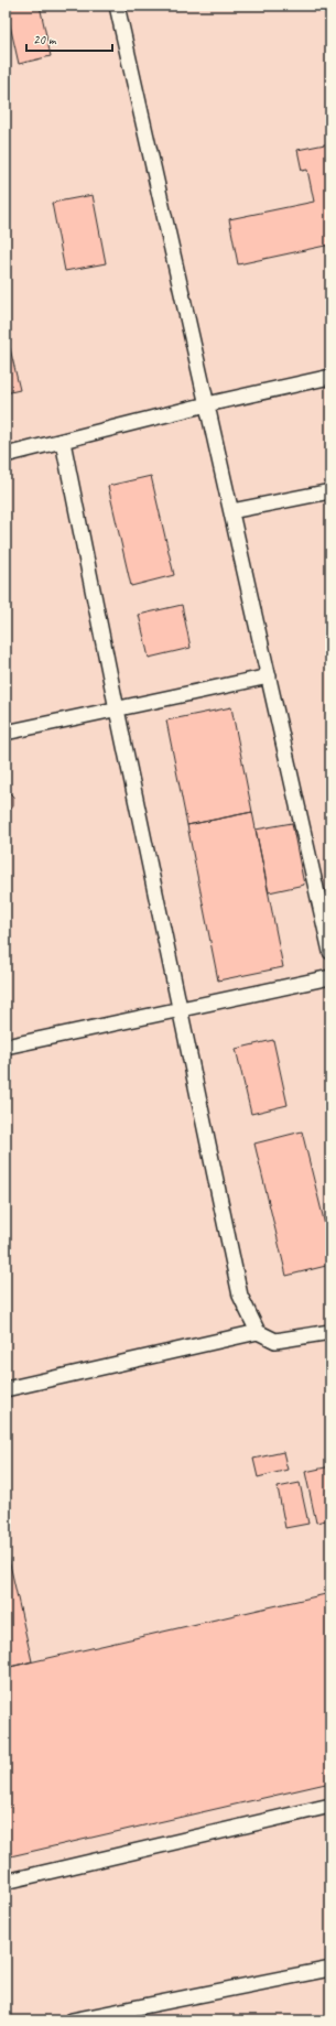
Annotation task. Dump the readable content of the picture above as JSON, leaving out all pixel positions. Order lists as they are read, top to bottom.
{
  "scale_bar": "20 m"
}
